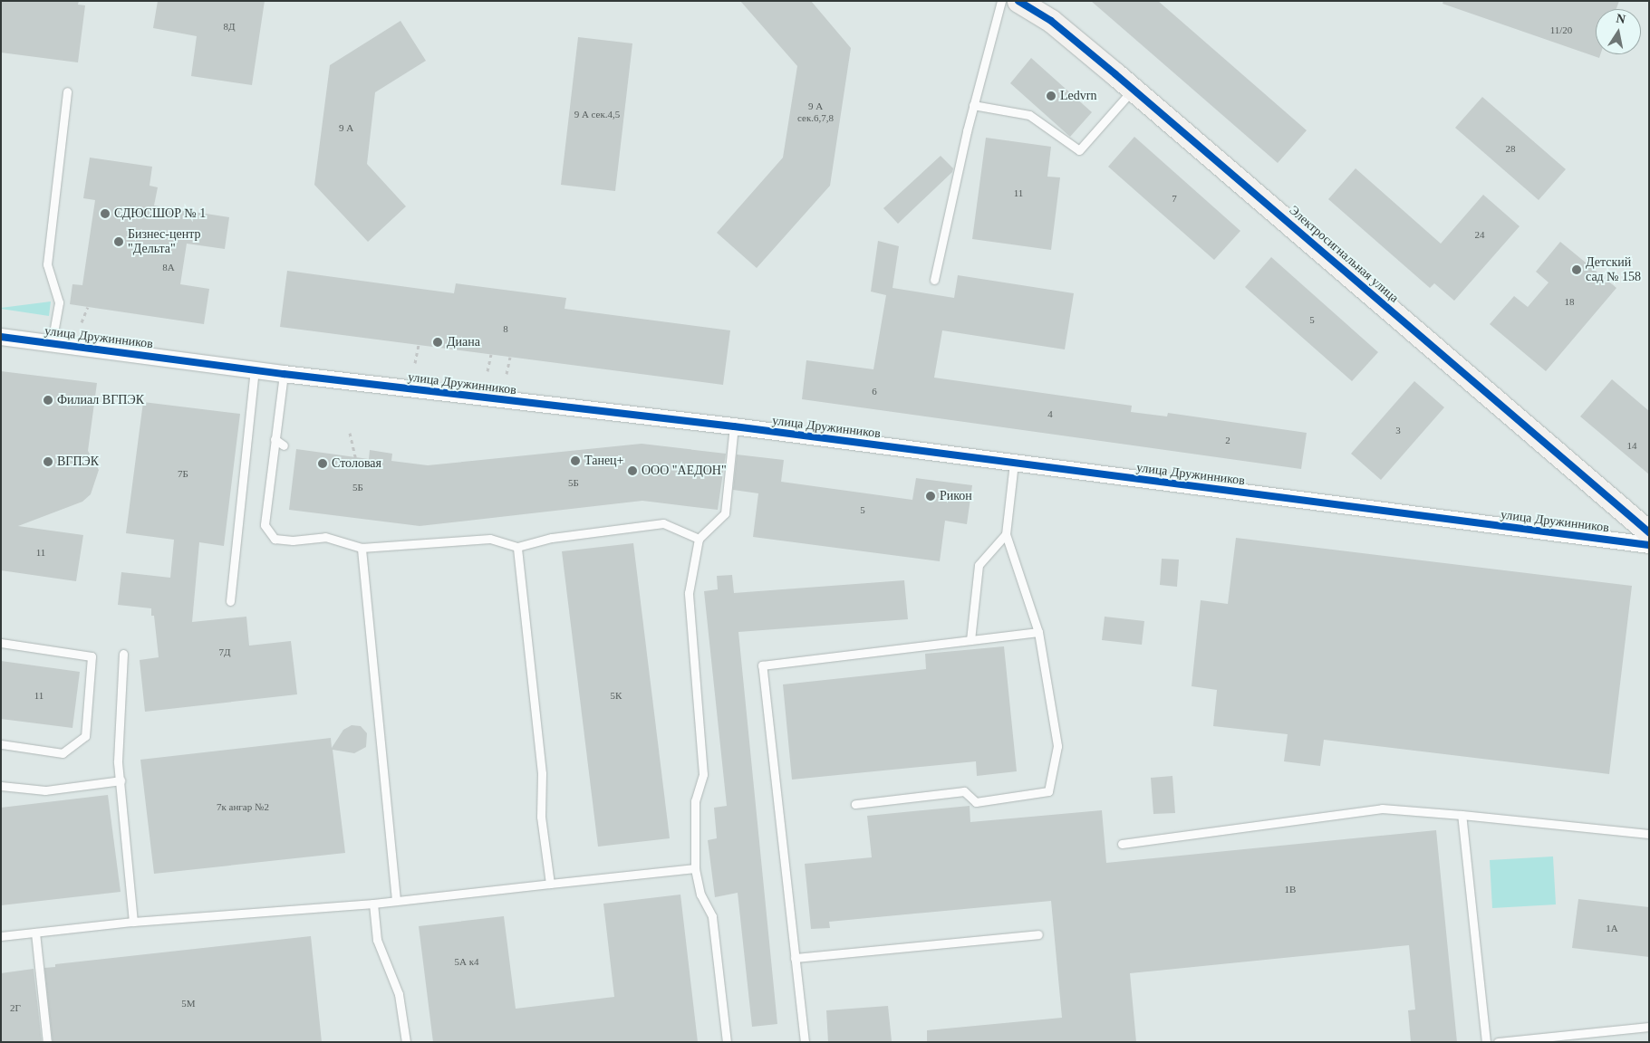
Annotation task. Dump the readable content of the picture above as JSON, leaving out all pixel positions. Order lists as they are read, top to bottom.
{
  "streets": {
    "street": ["Электросигнальная улица", "улица Дружинников"]
  },
  "places": [
    "Ledvrn",
    "СДЮСШОР № 1",
    "Бизнес-центр \"Дельта\"",
    "Детский сад № 158",
    "Диана",
    "Филиал ВГПЭК",
    "Танец+",
    "ВГПЭК",
    "Столовая",
    "ООО \"АЕДОН\"",
    "Рикон"
  ],
  "house_numbers": [
    "8Д",
    "11/20",
    "9 А сек.6,7,8",
    "9 А сек.4,5",
    "9 А",
    "28",
    "11",
    "7",
    "24",
    "8А",
    "18",
    "5",
    "8",
    "6",
    "4",
    "3",
    "2",
    "14",
    "7Б",
    "5Б",
    "5Б",
    "5",
    "11",
    "7Д",
    "11",
    "5К",
    "7к ангар №2",
    "1В",
    "1А",
    "5А к4",
    "5М",
    "2Г"
  ],
  "north": "top"
}
